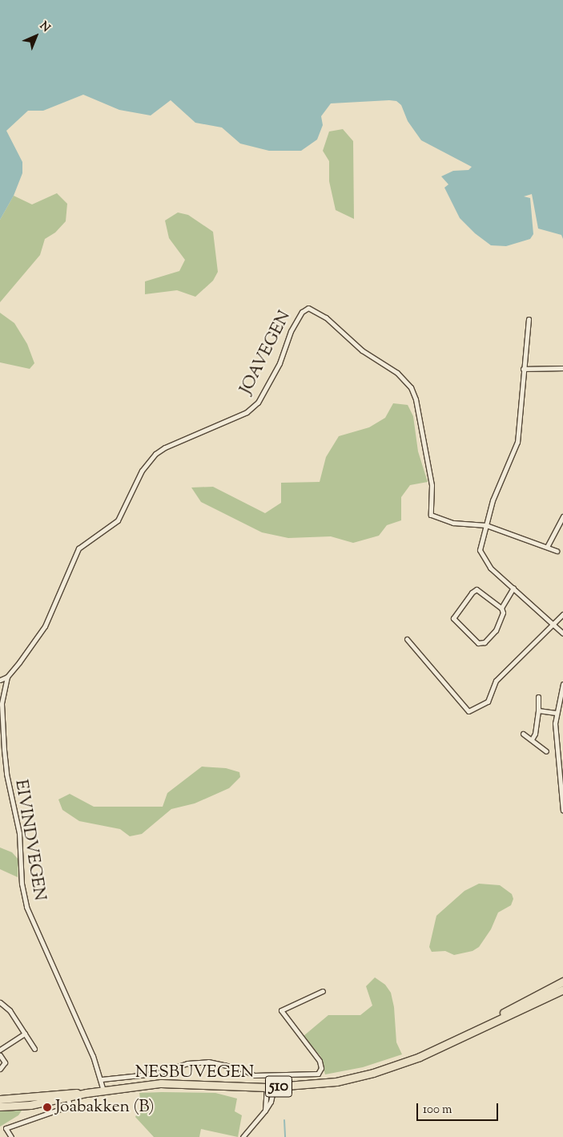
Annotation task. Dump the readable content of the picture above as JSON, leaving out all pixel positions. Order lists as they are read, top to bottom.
{
  "streets": {
    "main road": ["NESBUVEGEN", "510"],
    "street": ["JOAVEGEN", "EIVINDVEGEN"]
  },
  "crossings": [
    ["JOAVEGEN", "EIVINDVEGEN"],
    ["EIVINDVEGEN", "NESBUVEGEN"]
  ],
  "places": ["Joabakken (B)"],
  "scale_bar": "100 m",
  "north": "top right"
}
